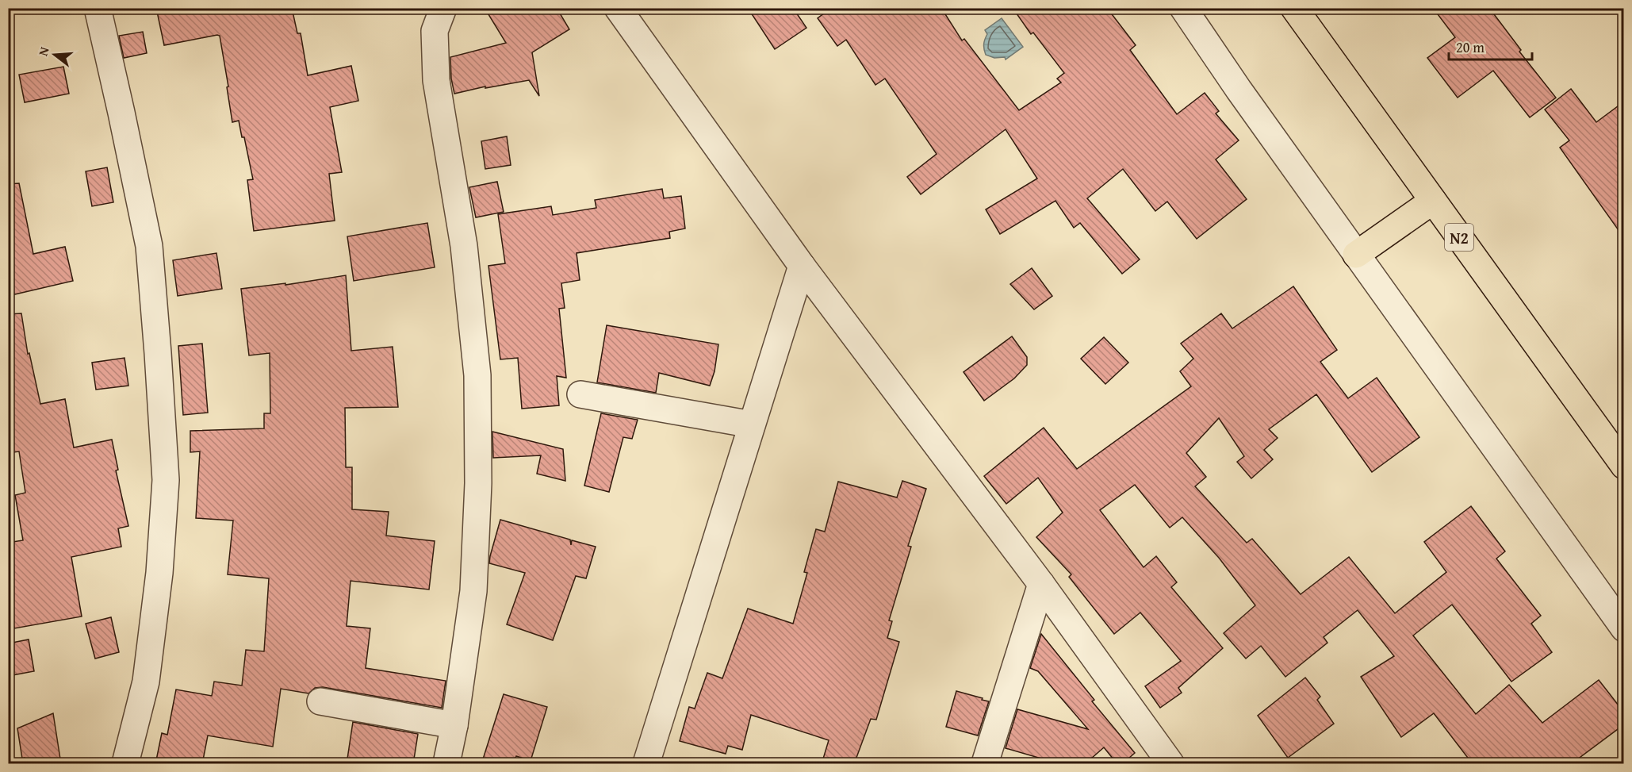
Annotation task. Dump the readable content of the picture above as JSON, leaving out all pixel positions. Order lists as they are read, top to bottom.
{
  "streets": {
    "main road": ["N2"]
  },
  "scale_bar": "20 m",
  "north": "left"
}
